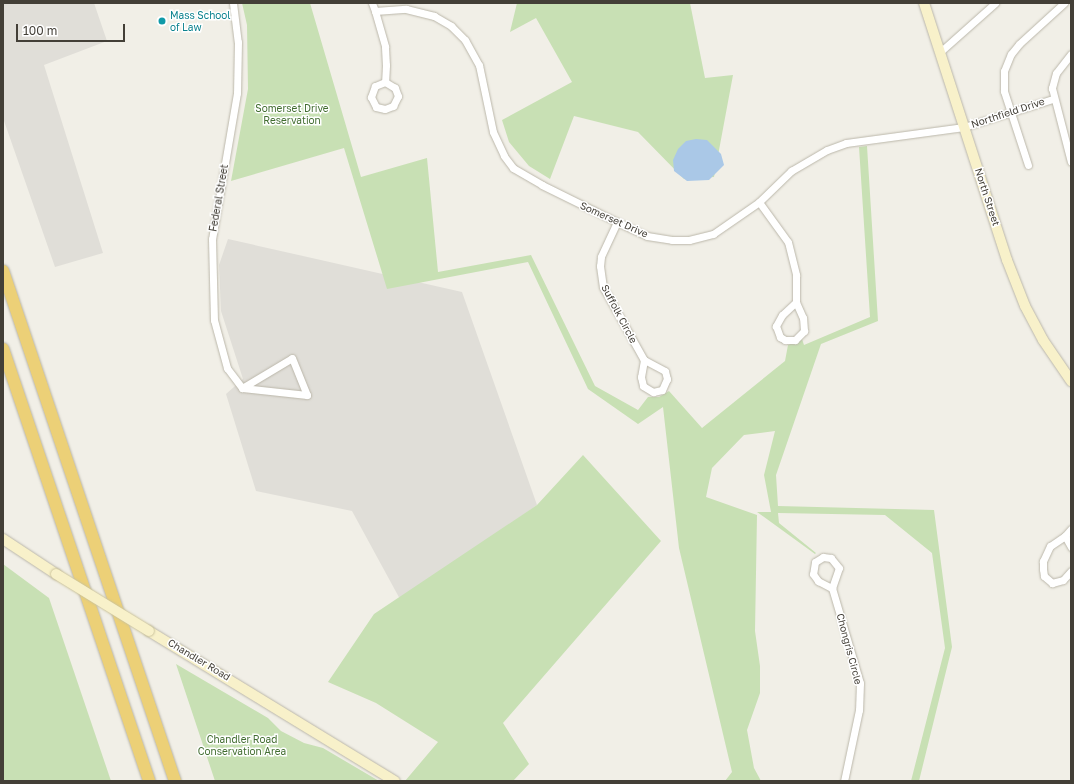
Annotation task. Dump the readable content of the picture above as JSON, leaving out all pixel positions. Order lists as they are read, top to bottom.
{
  "streets": {
    "street": [
      "Northfield Drive",
      "North Street",
      "Federal Street",
      "Somerset Drive",
      "Suffolk Circle",
      "Chongris Circle",
      "Chandler Road"
    ]
  },
  "crossings": [
    ["Northfield Drive", "North Street"],
    ["Northfield Drive", "Somerset Drive"],
    ["North Street", "Somerset Drive"],
    ["Somerset Drive", "Suffolk Circle"]
  ],
  "parks": ["Somerset Drive Reservation", "Chandler Road Conservation Area"],
  "places": ["Mass School of Law"],
  "scale_bar": "100 m"
}
